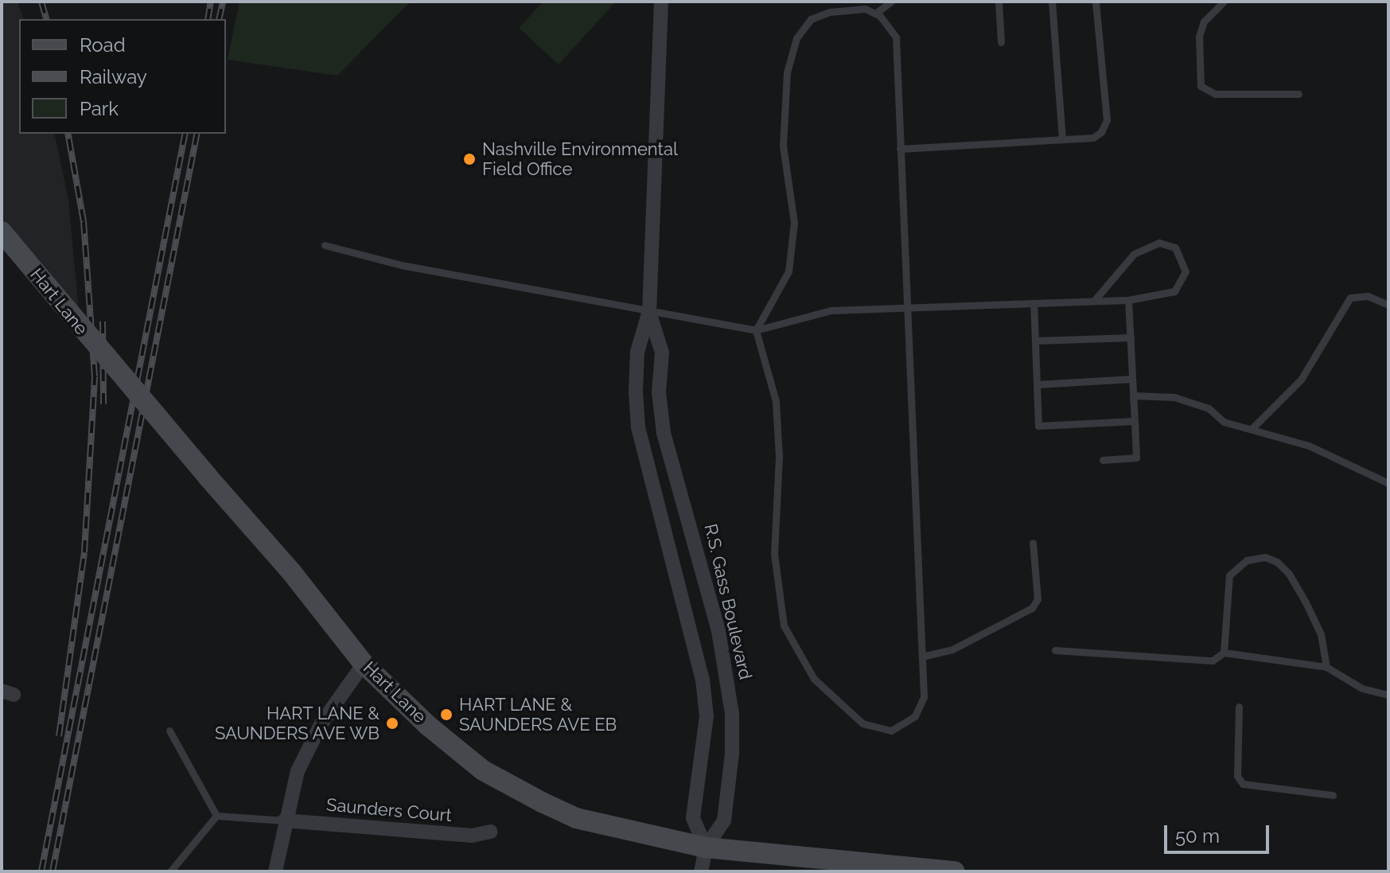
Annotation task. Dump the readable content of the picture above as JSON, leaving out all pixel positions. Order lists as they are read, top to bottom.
{
  "streets": {
    "main road": ["Hart Lane"],
    "street": ["R.S. Gass Boulevard", "Saunders Court"]
  },
  "crossings": [
    ["Hart Lane", "R.S. Gass Boulevard"]
  ],
  "places": ["Nashville Environmental Field Office", "HART LANE & SAUNDERS AVE EB", "HART LANE & SAUNDERS AVE WB"],
  "legend": ["Road", "Railway", "Park"],
  "scale_bar": "50 m"
}
